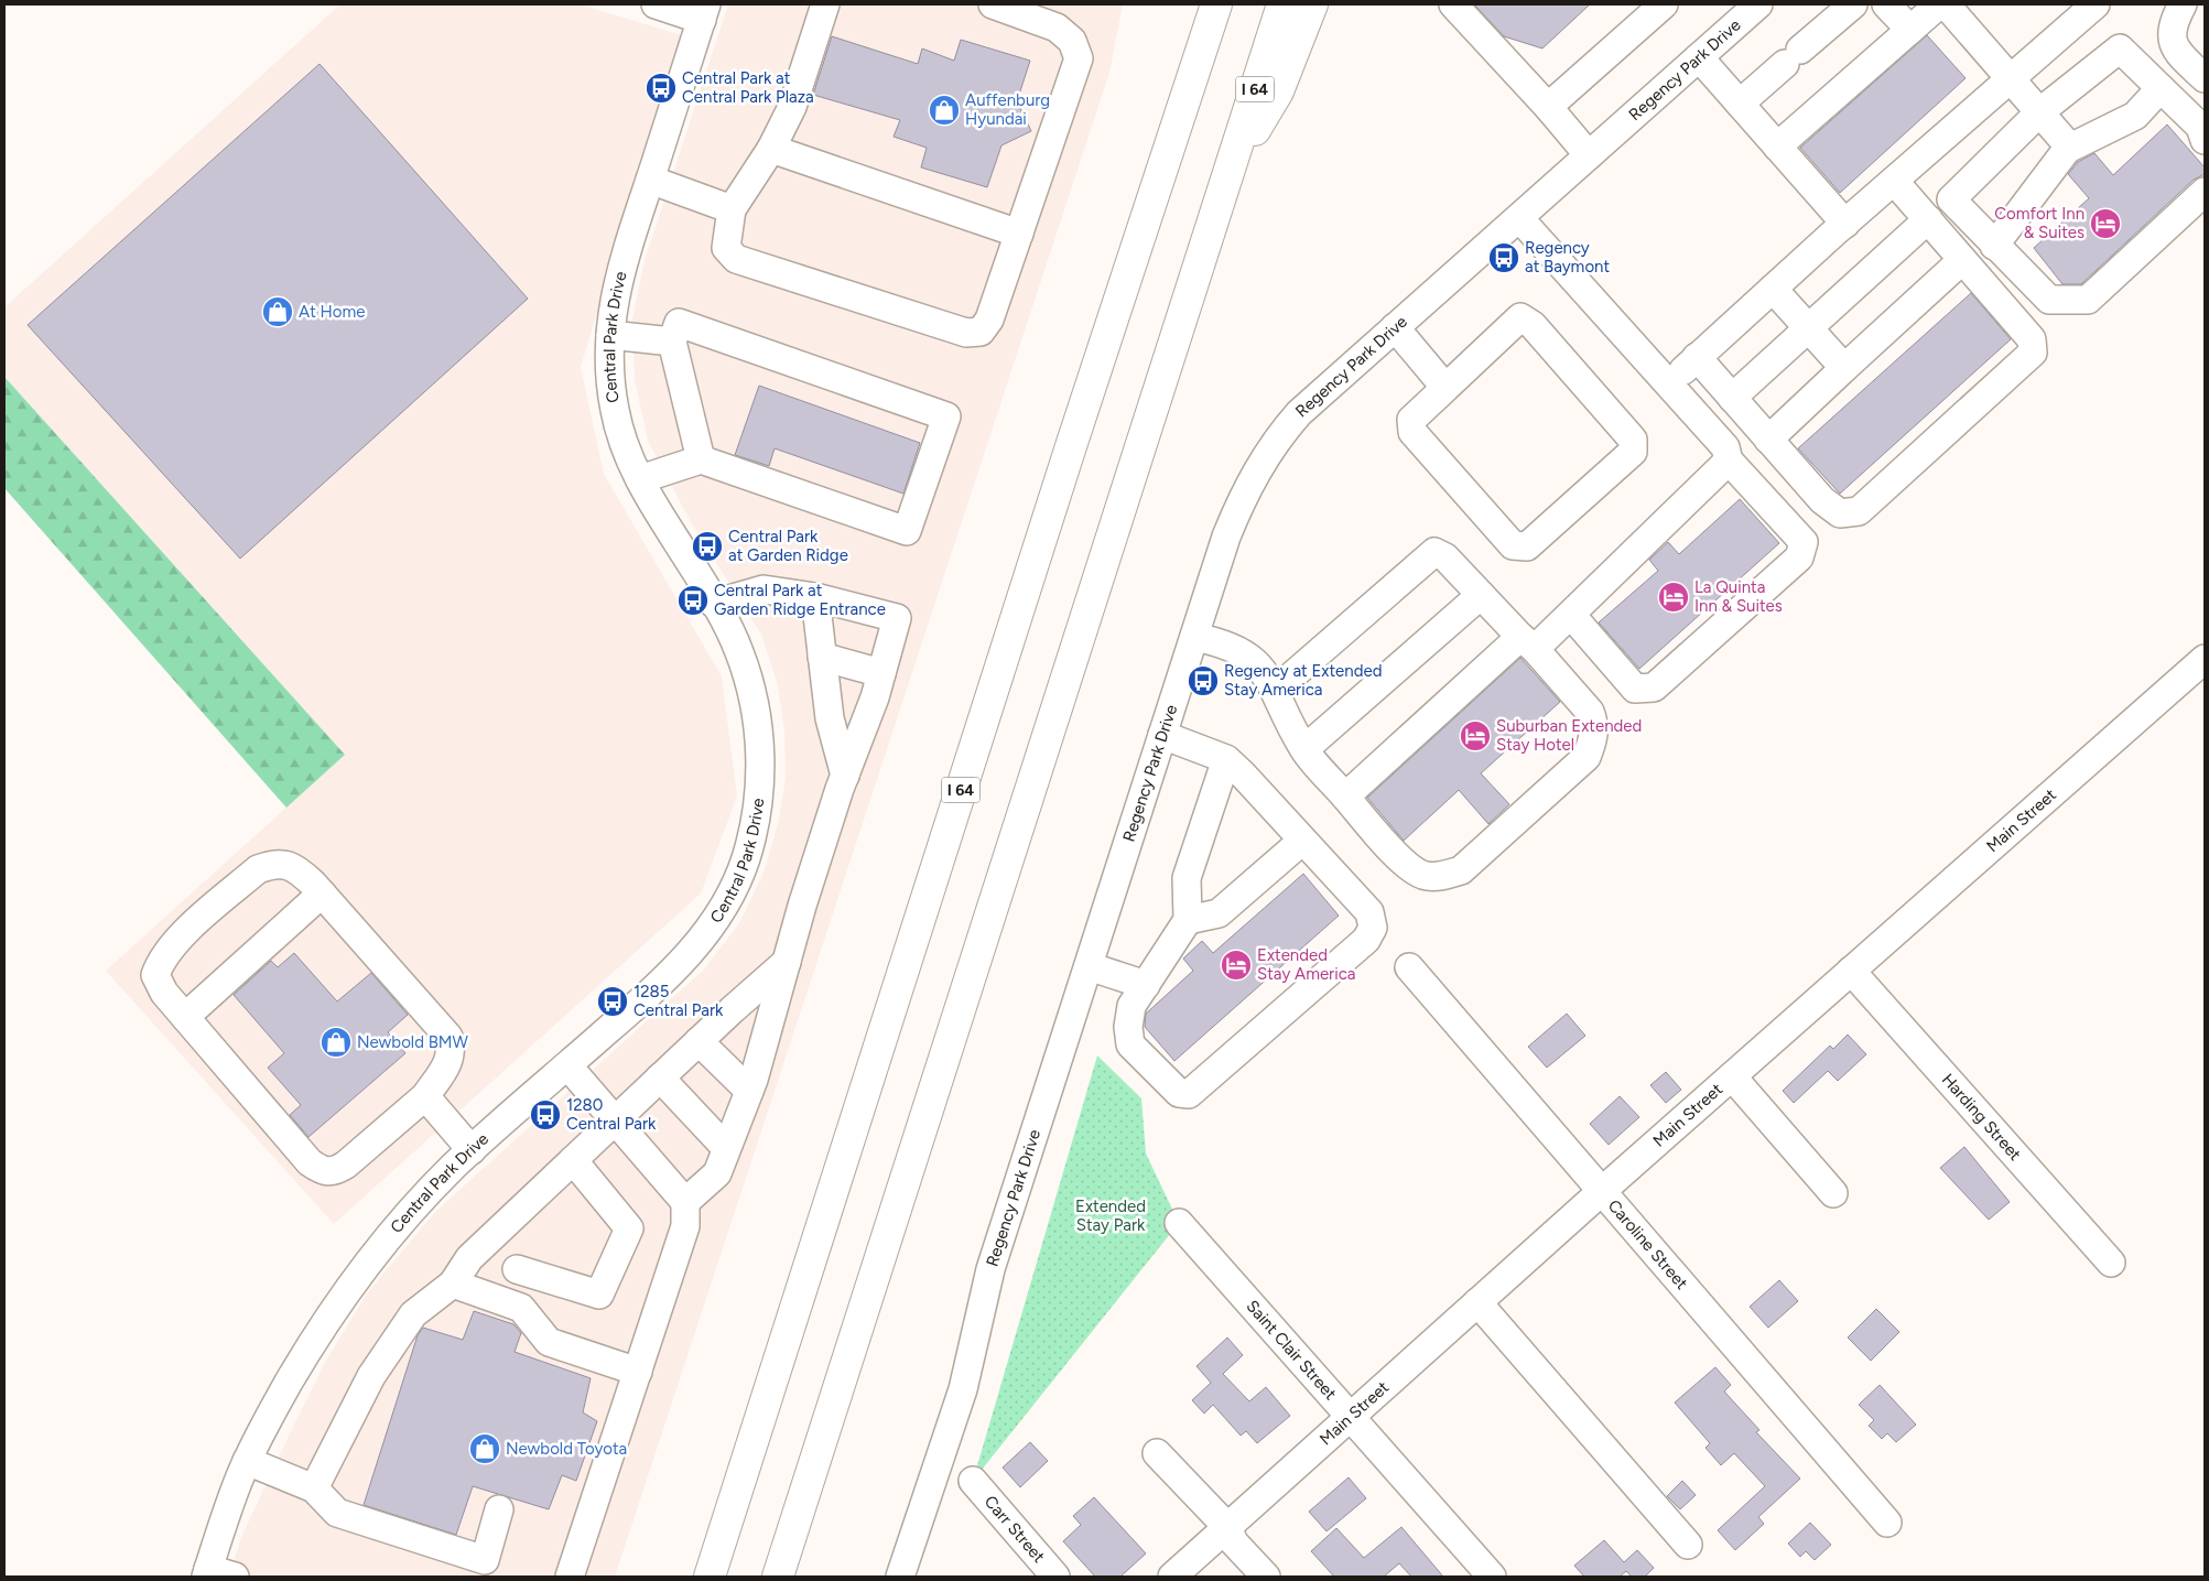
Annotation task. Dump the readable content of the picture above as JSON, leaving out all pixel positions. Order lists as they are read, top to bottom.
{
  "streets": {
    "highway": ["I 64"],
    "street": [
      "Regency Park Drive",
      "Central Park Drive",
      "Main Street",
      "Harding Street",
      "Caroline Street",
      "Saint Clair Street",
      "Carr Street"
    ]
  },
  "crossings": [
    ["Main Street", "Harding Street"],
    ["Main Street", "Caroline Street"],
    ["Main Street", "Saint Clair Street"]
  ],
  "parks": ["Extended Stay Park"],
  "places": {
    "bus stop": [
      "Central Park at Central Park Plaza",
      "Regency at Baymont",
      "Central Park at Garden Ridge",
      "Central Park at Garden Ridge Entrance",
      "Regency at Extended Stay America",
      "1285 Central Park",
      "1280 Central Park"
    ],
    "shop": [
      "Auffenburg Hyundai",
      "At Home",
      "Newbold BMW",
      "Newbold Toyota"
    ],
    "hotel": [
      "Comfort Inn & Suites",
      "La Quinta Inn & Suites",
      "Suburban Extended Stay Hotel",
      "Extended Stay America"
    ]
  }
}
